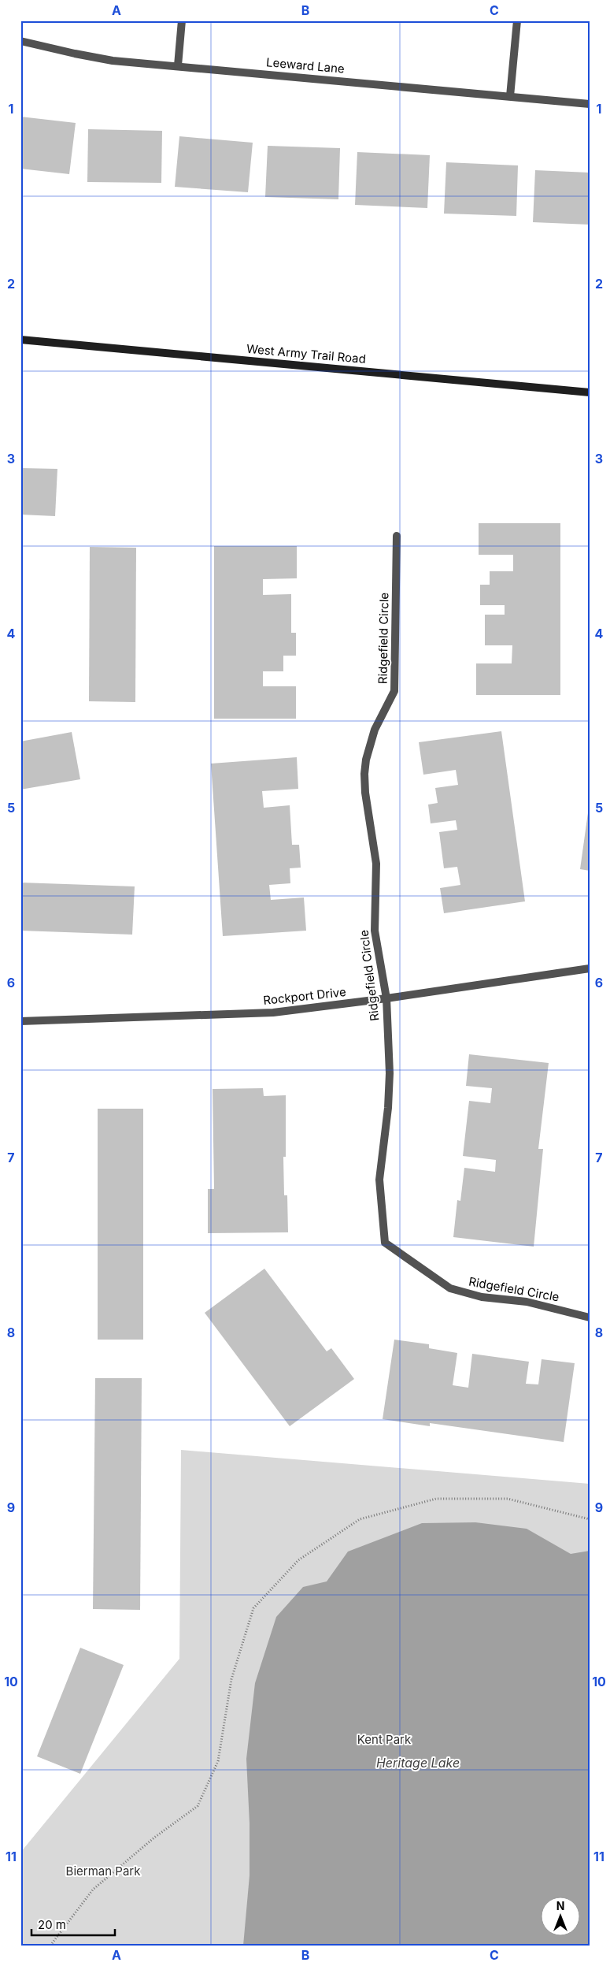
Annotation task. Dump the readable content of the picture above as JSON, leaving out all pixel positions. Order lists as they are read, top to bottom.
{
  "streets": {
    "main road": ["West Army Trail Road"],
    "street": ["Leeward Lane", "Ridgefield Circle", "Rockport Drive"]
  },
  "crossings": [
    ["Ridgefield Circle", "Rockport Drive"]
  ],
  "water": ["Heritage Lake"],
  "parks": ["Kent Park", "Bierman Park"],
  "scale_bar": "20 m",
  "north": "top",
  "grid": {
    "columns": ["A", "B", "C"],
    "rows": [
      "1",
      "2",
      "3",
      "4",
      "5",
      "6",
      "7",
      "8",
      "9",
      "10",
      "11"
    ]
  }
}
